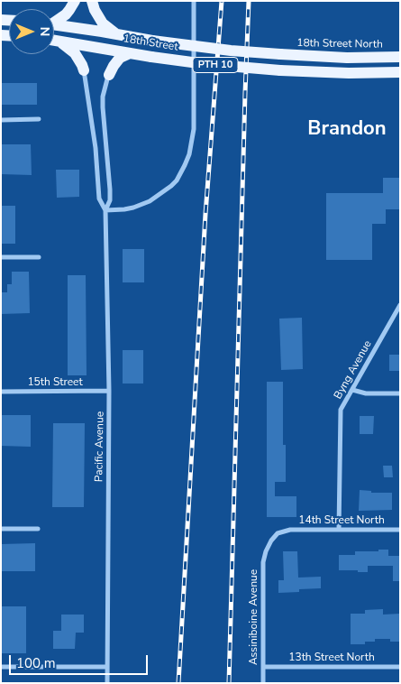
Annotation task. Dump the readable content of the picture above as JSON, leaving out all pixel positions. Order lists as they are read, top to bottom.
{
  "streets": {
    "main road": ["18th Street", "18th Street North", "PTH 10"],
    "street": [
      "Byng Avenue",
      "15th Street",
      "Pacific Avenue",
      "14th Street North",
      "Assiniboine Avenue",
      "13th Street North"
    ]
  },
  "crossings": [
    ["18th Street", "18th Street North"],
    ["Byng Avenue", "14th Street North"],
    ["15th Street", "Pacific Avenue"],
    ["14th Street North", "Assiniboine Avenue"],
    ["Assiniboine Avenue", "13th Street North"]
  ],
  "districts": ["Brandon"],
  "scale_bar": "100 m",
  "north": "right"
}
